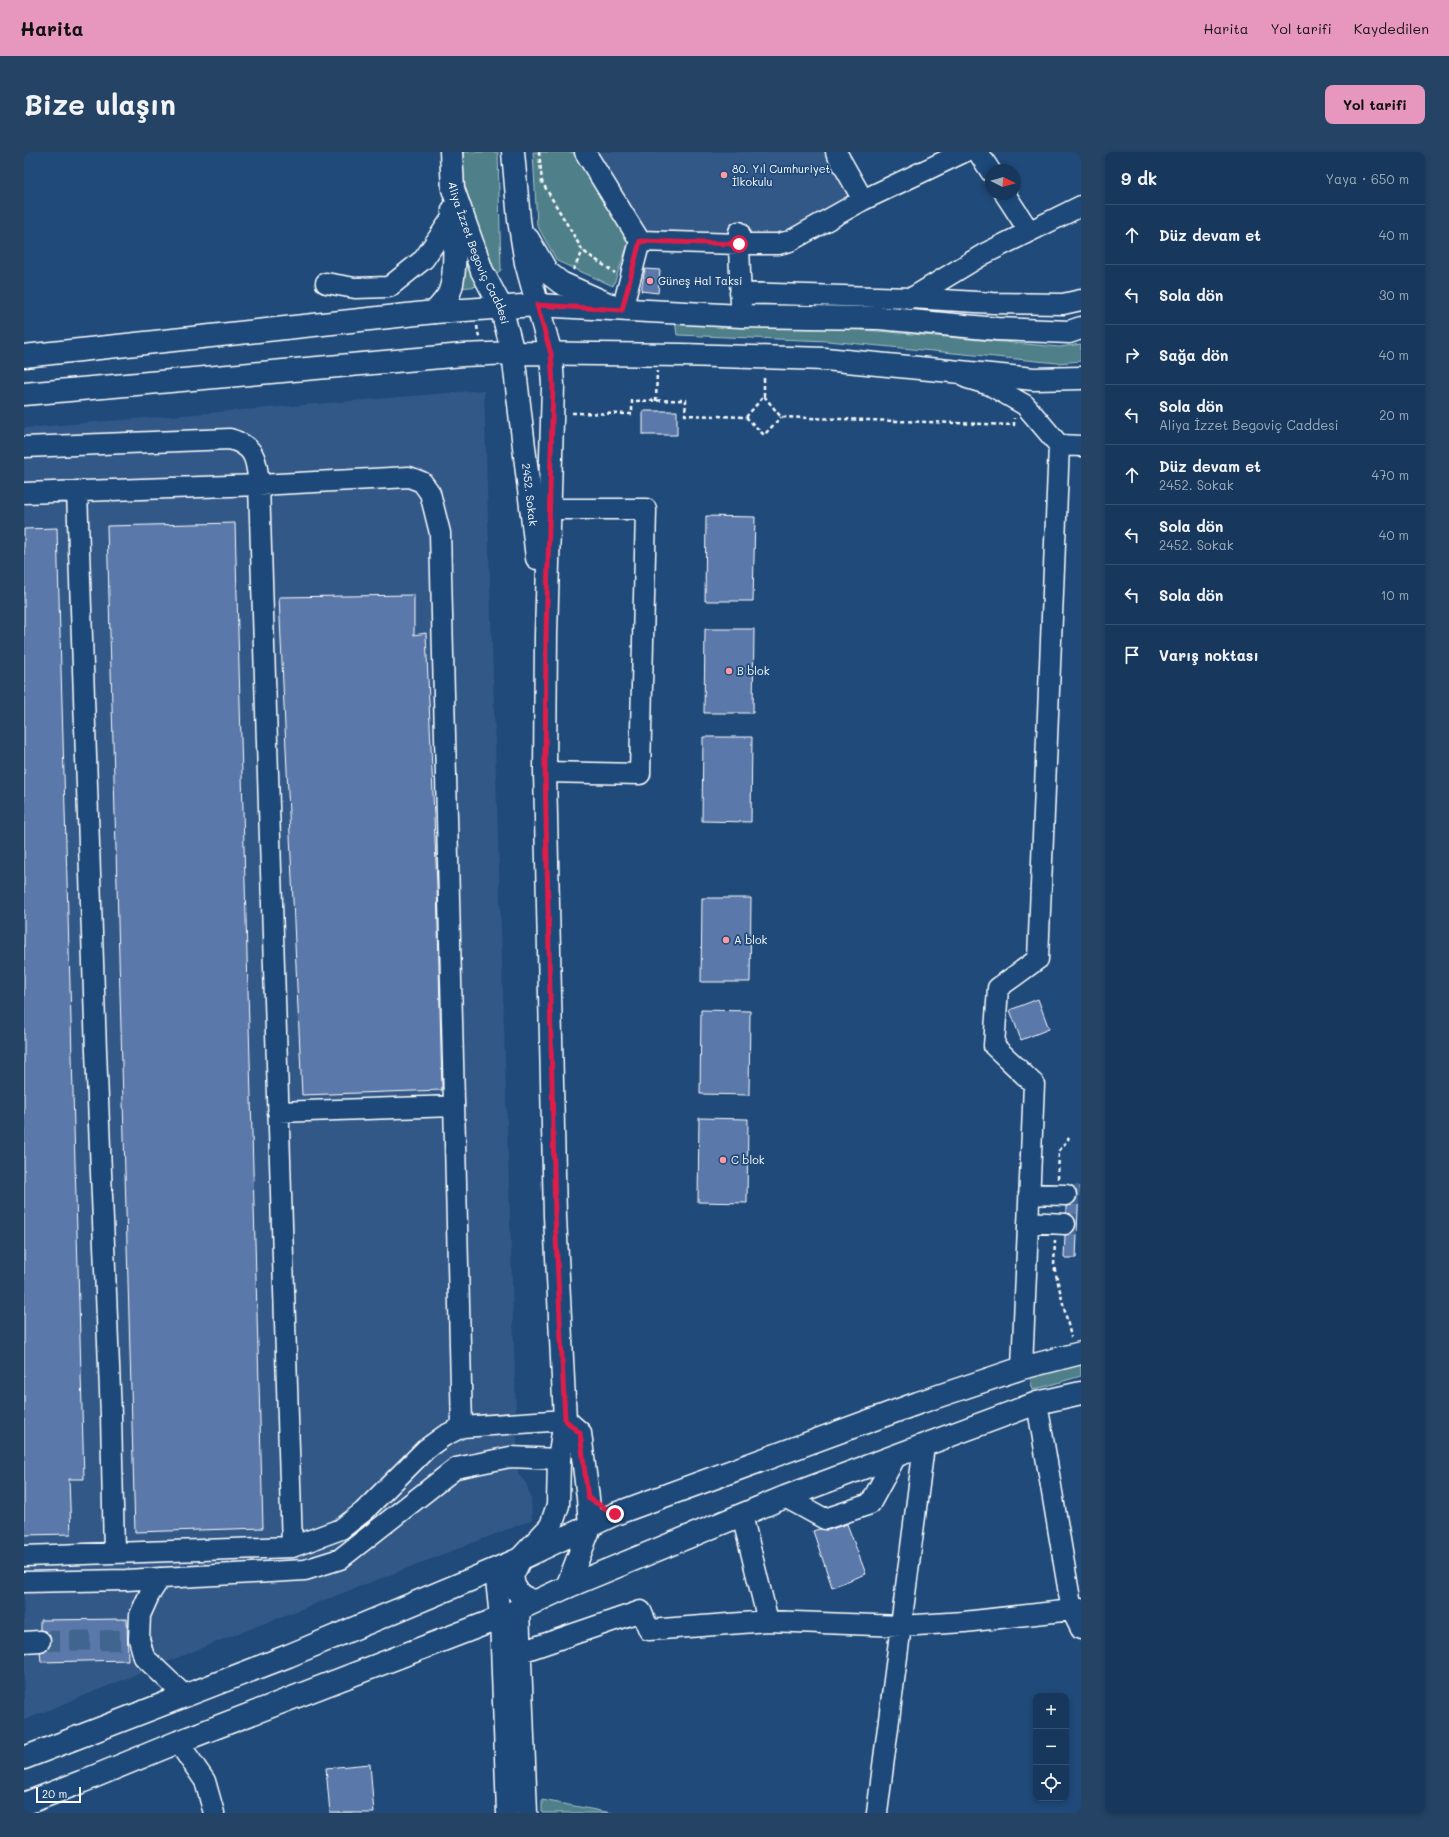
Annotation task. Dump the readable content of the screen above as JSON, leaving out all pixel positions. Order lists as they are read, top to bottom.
{
  "streets": {
    "main road": ["Aliya İzzet Begoviç Caddesi", "2452. Sokak"]
  },
  "crossings": [
    ["Aliya İzzet Begoviç Caddesi", "2452. Sokak"]
  ],
  "places": [
    "80. Yıl Cumhuriyet İlkokulu",
    "Güneş Hal Taksi",
    "B blok",
    "A blok",
    "C blok"
  ],
  "scale_bar": "20 m",
  "north": "right",
  "page": {
    "header": "Harita",
    "nav": ["Harita", "Yol tarifi", "Kaydedilen"],
    "buttons": "Yol tarifi",
    "title": "Bize ulaşın",
    "heading": ["9 dk", "Yaya · 650 m"],
    "list": [
      ["Düz devam et", "40 m"],
      ["Sola dön", "30 m"],
      ["Sağa dön", "40 m"],
      ["Sola dön", "Aliya İzzet Begoviç Caddesi", "20 m"],
      ["Düz devam et", "2452. Sokak", "470 m"],
      ["Sola dön", "2452. Sokak", "40 m"],
      ["Sola dön", "10 m"],
      "Varış noktası"
    ],
    "map_buttons": ["+", "−"],
    "scale": "20 m"
  }
}
